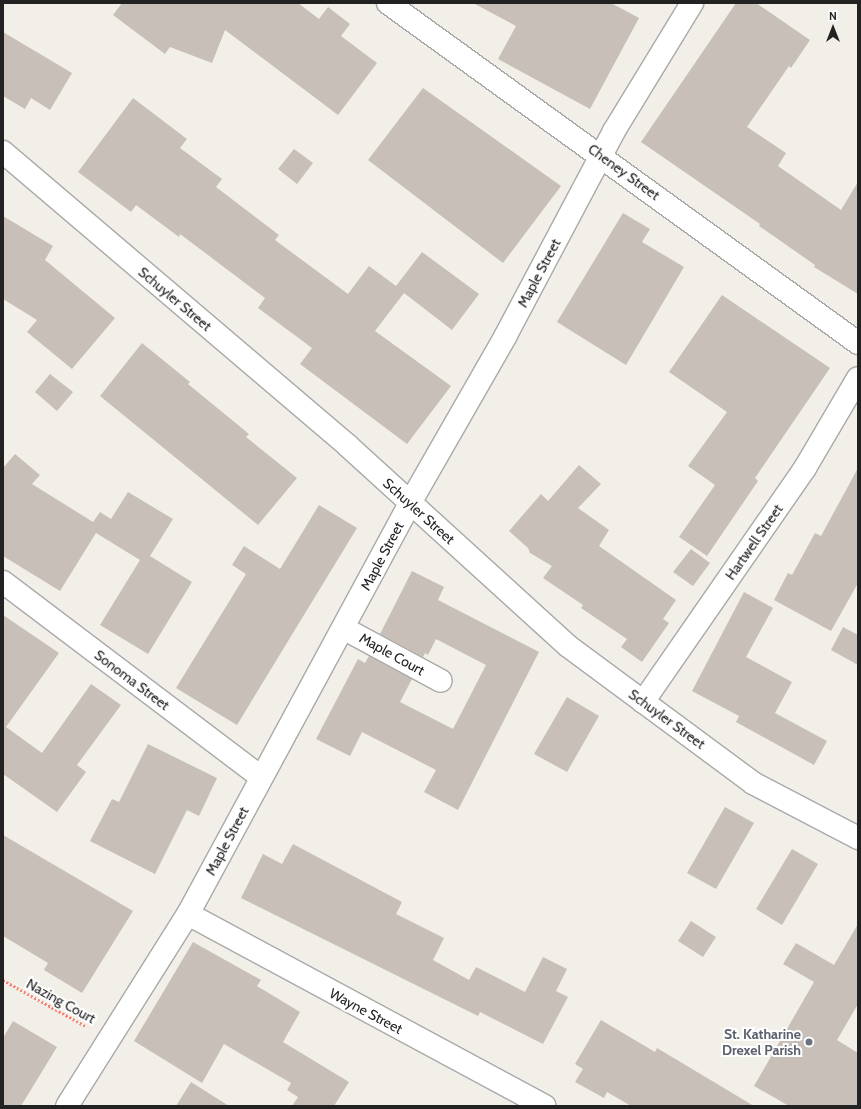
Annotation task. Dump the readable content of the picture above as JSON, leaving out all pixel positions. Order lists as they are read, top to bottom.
{
  "streets": {
    "street": [
      "Cheney Street",
      "Maple Street",
      "Schuyler Street",
      "Hartwell Street",
      "Maple Court",
      "Sonoma Street",
      "Wayne Street"
    ],
    "path": ["Nazing Court"]
  },
  "crossings": [
    ["Cheney Street", "Maple Street"],
    ["Maple Street", "Schuyler Street"],
    ["Maple Street", "Maple Court"],
    ["Maple Street", "Sonoma Street"],
    ["Maple Street", "Nazing Court"],
    ["Maple Street", "Wayne Street"],
    ["Schuyler Street", "Hartwell Street"]
  ],
  "places": ["St. Katharine Drexel Parish"],
  "north": "top"
}
